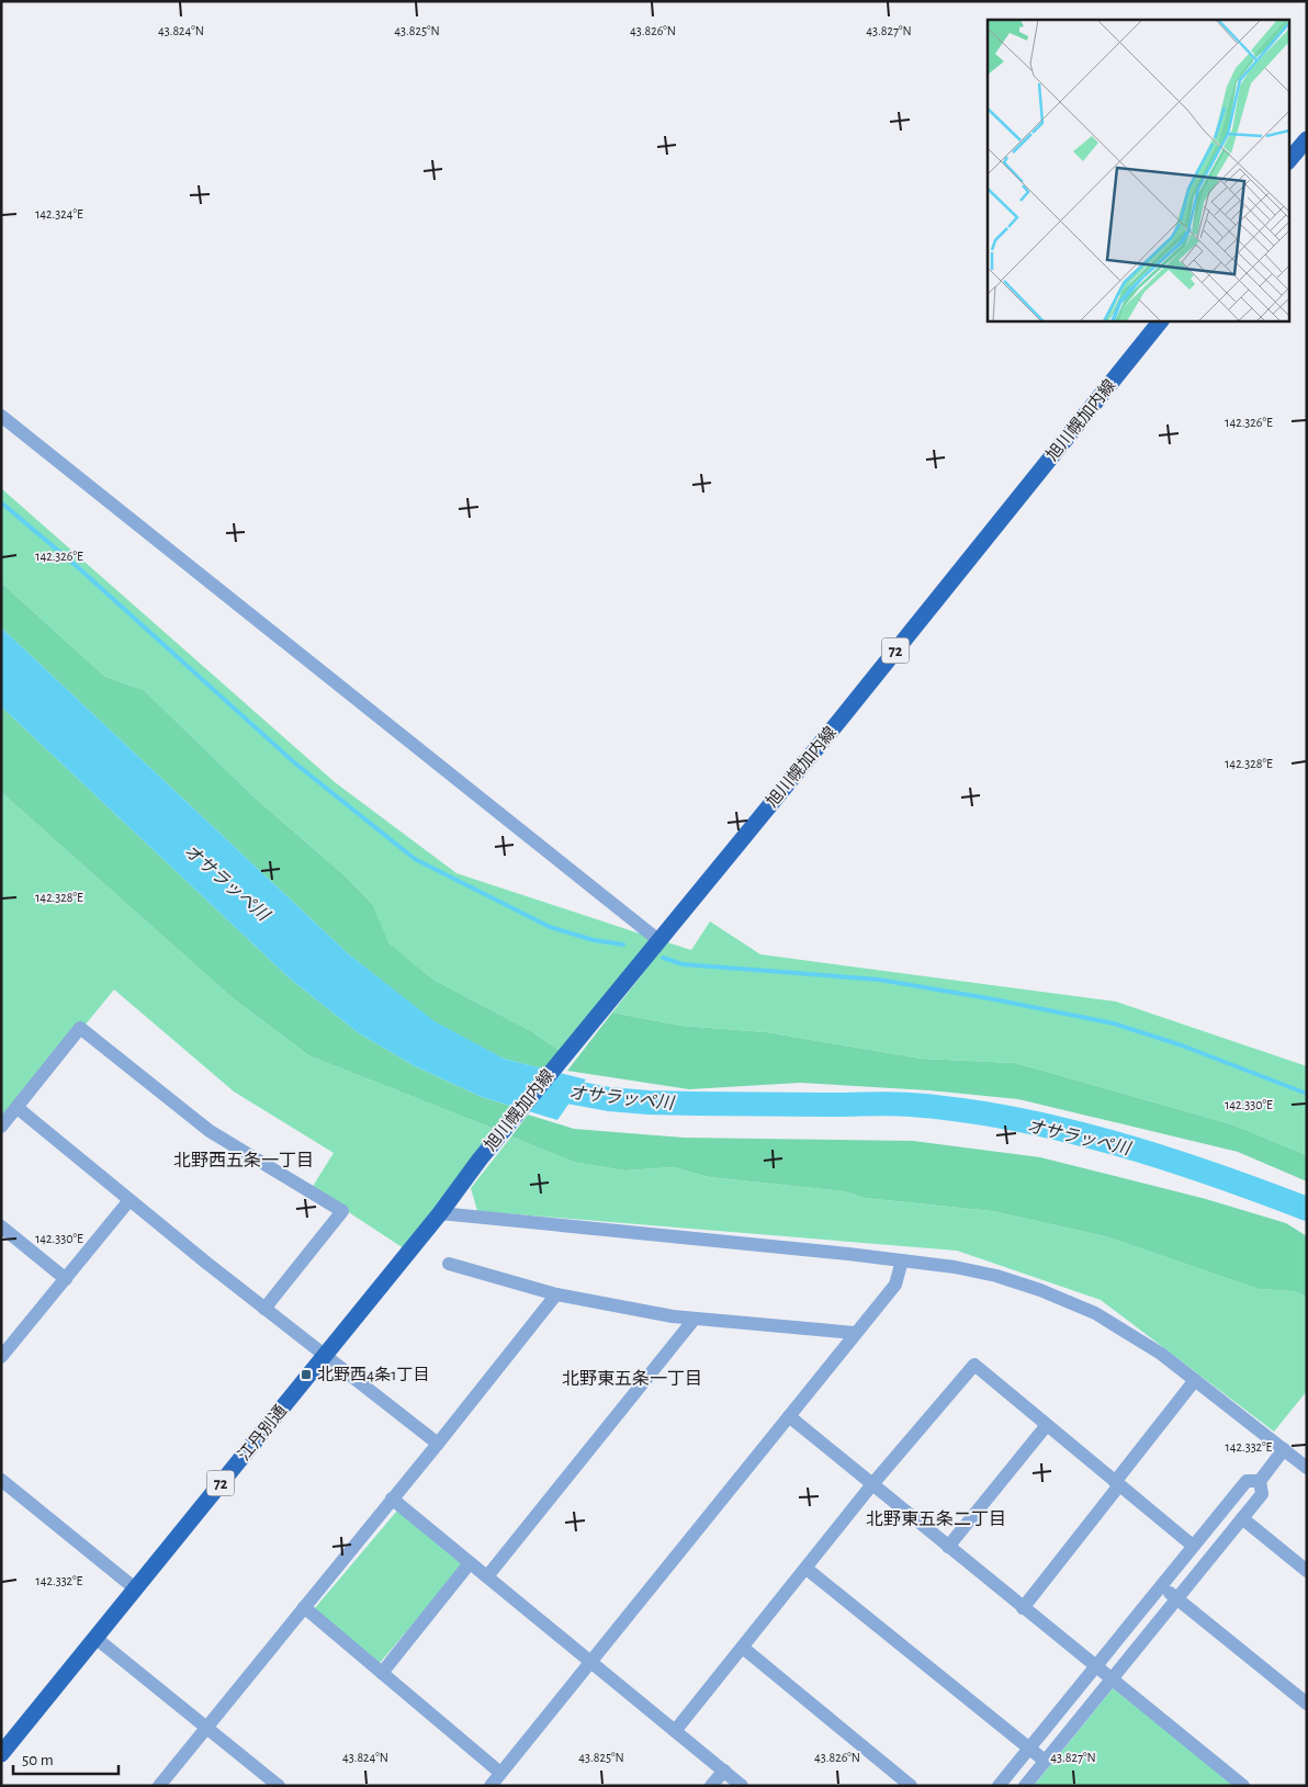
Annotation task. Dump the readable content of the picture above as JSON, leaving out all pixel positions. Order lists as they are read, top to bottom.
{
  "streets": {
    "main road": ["旭川幌加内線", "72", "江丹別通"]
  },
  "crossings": [
    ["旭川幌加内線", "江丹別通"]
  ],
  "districts": ["北野西五条一丁目", "北野東五条一丁目", "北野東五条二丁目"],
  "water": ["オサラッペ川"],
  "places": {
    "transit": ["北野西4条1丁目"]
  },
  "scale_bar": "50 m",
  "coordinates": [
    "43.824°N",
    "43.825°N",
    "43.826°N",
    "43.827°N",
    "142.324°E",
    "142.326°E",
    "142.328°E",
    "142.330°E",
    "142.332°E"
  ]
}
